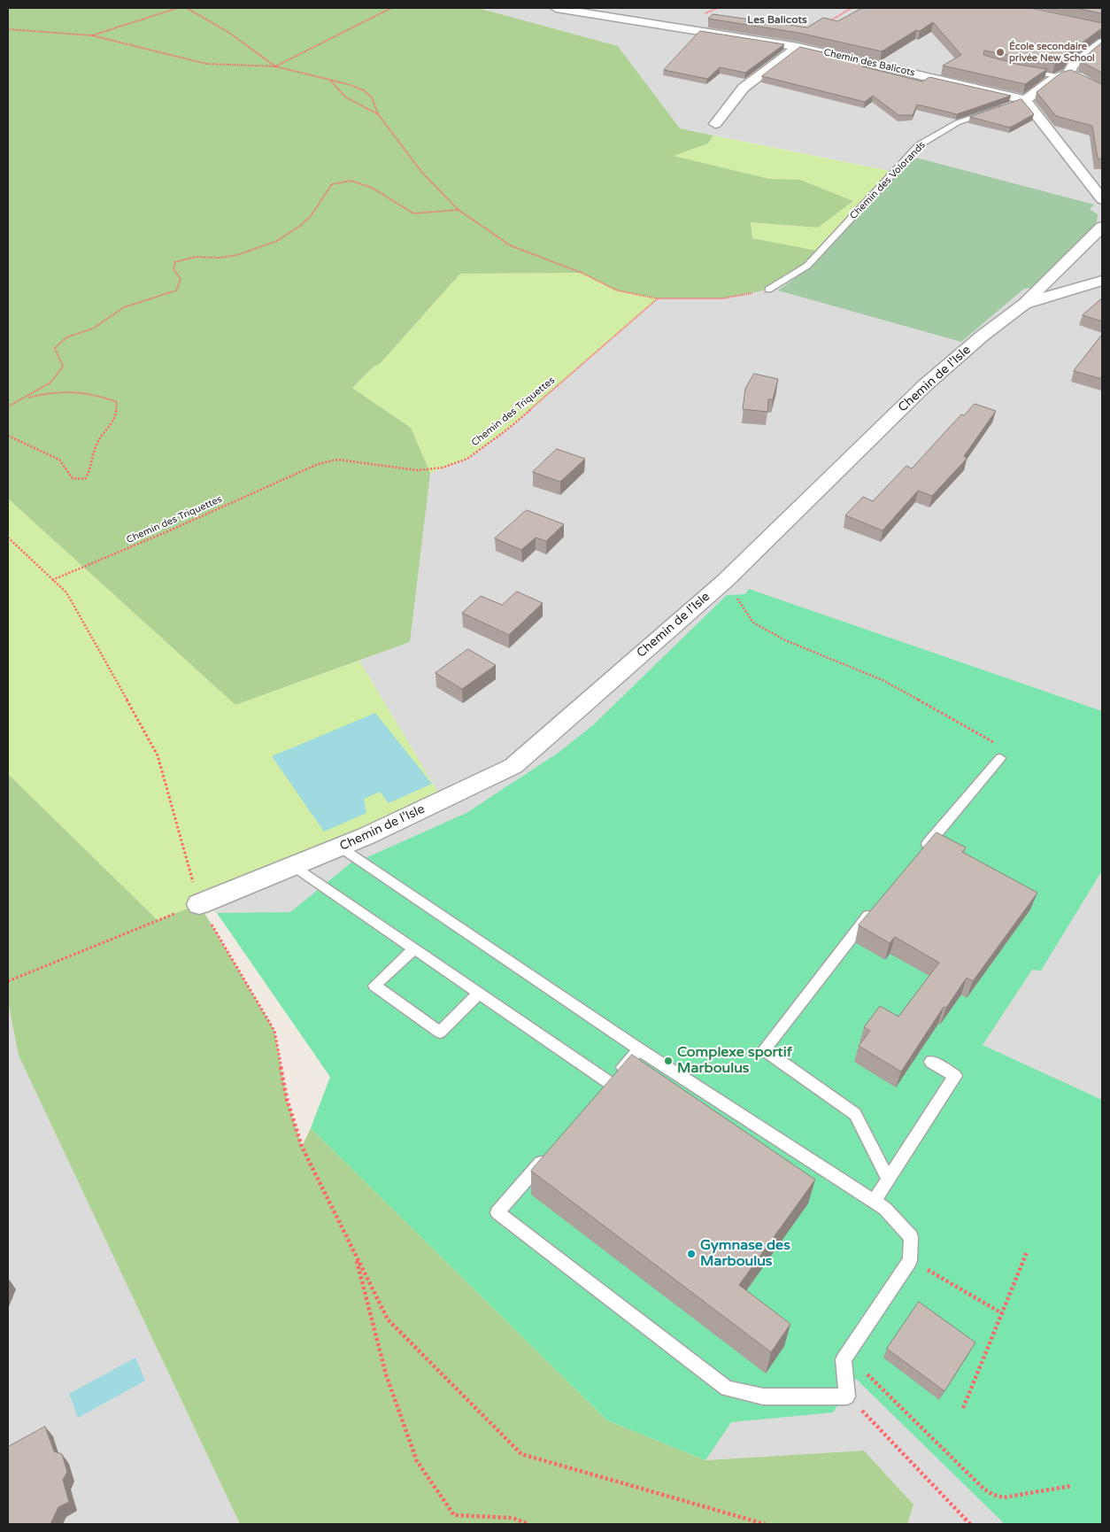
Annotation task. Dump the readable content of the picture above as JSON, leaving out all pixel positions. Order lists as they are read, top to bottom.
{
  "streets": {
    "street": ["Chemin des Balicots", "Chemin de l’Isle"],
    "lane": ["Chemin des Volorands"],
    "path": ["Chemin des Triquettes"]
  },
  "crossings": [
    ["Chemin des Balicots", "Chemin des Volorands"]
  ],
  "districts": ["Les Balicots"],
  "places": ["École secondaire privée New School", "Complexe sportif Marboulus", "Gymnase des Marboulus"]
}
